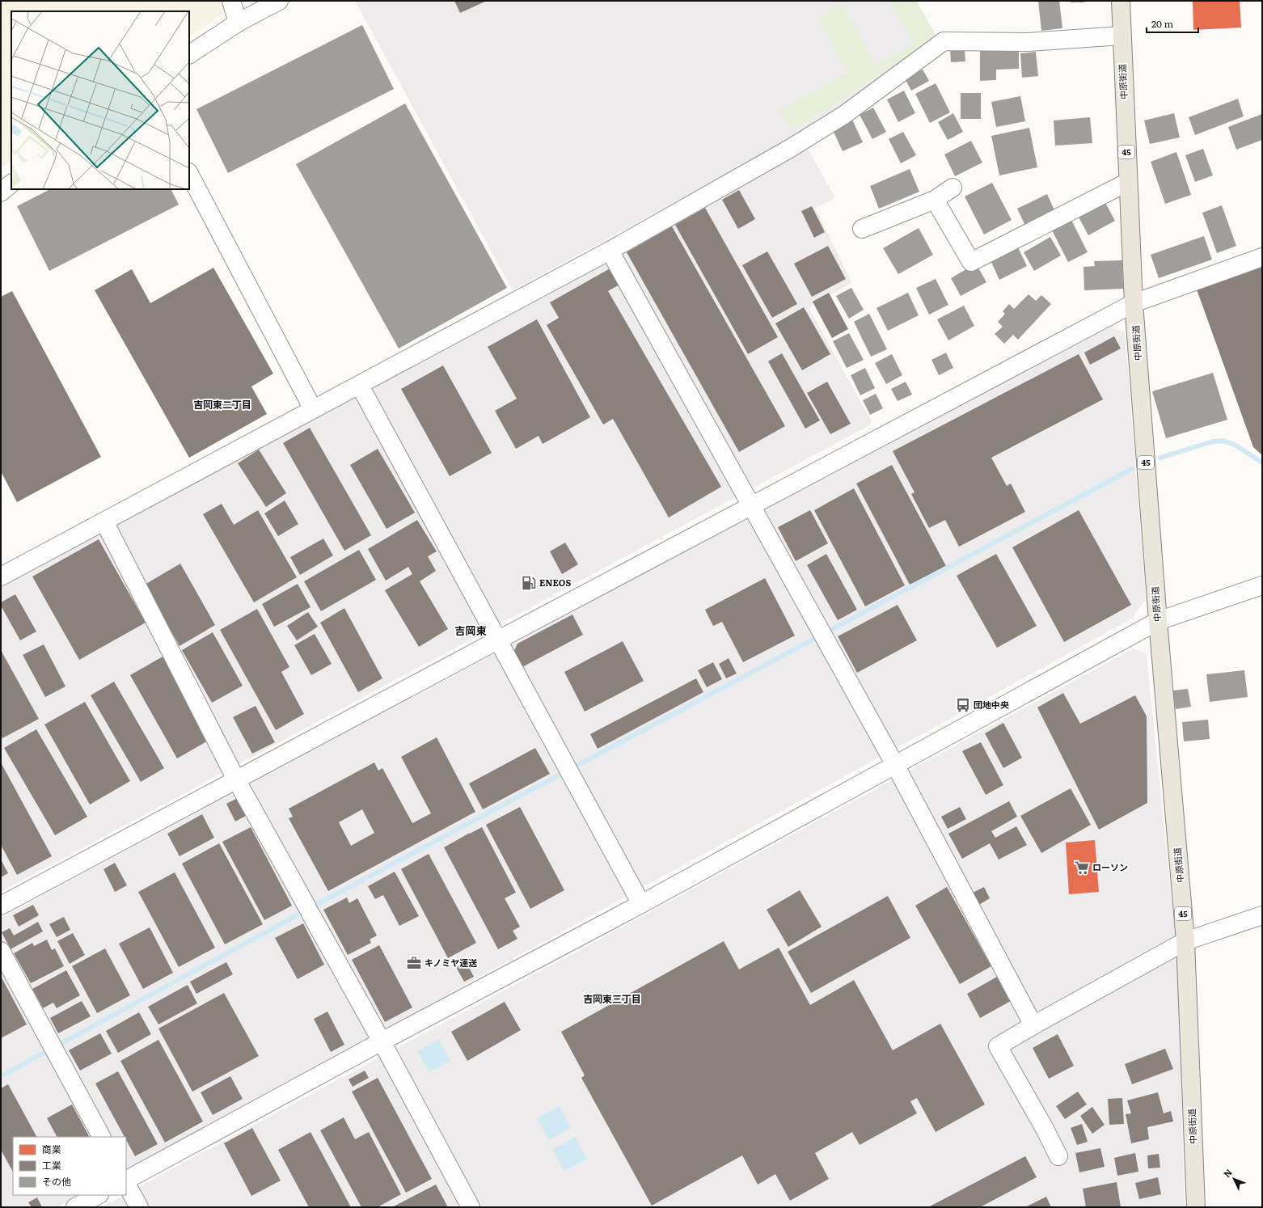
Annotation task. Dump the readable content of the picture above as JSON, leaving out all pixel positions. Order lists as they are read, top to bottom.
{
  "streets": {
    "main road": ["中原街道", "45"]
  },
  "districts": ["吉岡東二丁目", "吉岡東", "吉岡東三丁目"],
  "places": {
    "fuel station": ["ENEOS"],
    "bus stop": ["団地中央"],
    "supermarket": ["ローソン"],
    "office": ["キノミヤ運送"]
  },
  "legend": ["商業", "工業", "その他"],
  "scale_bar": "20 m",
  "north": "top left"
}
